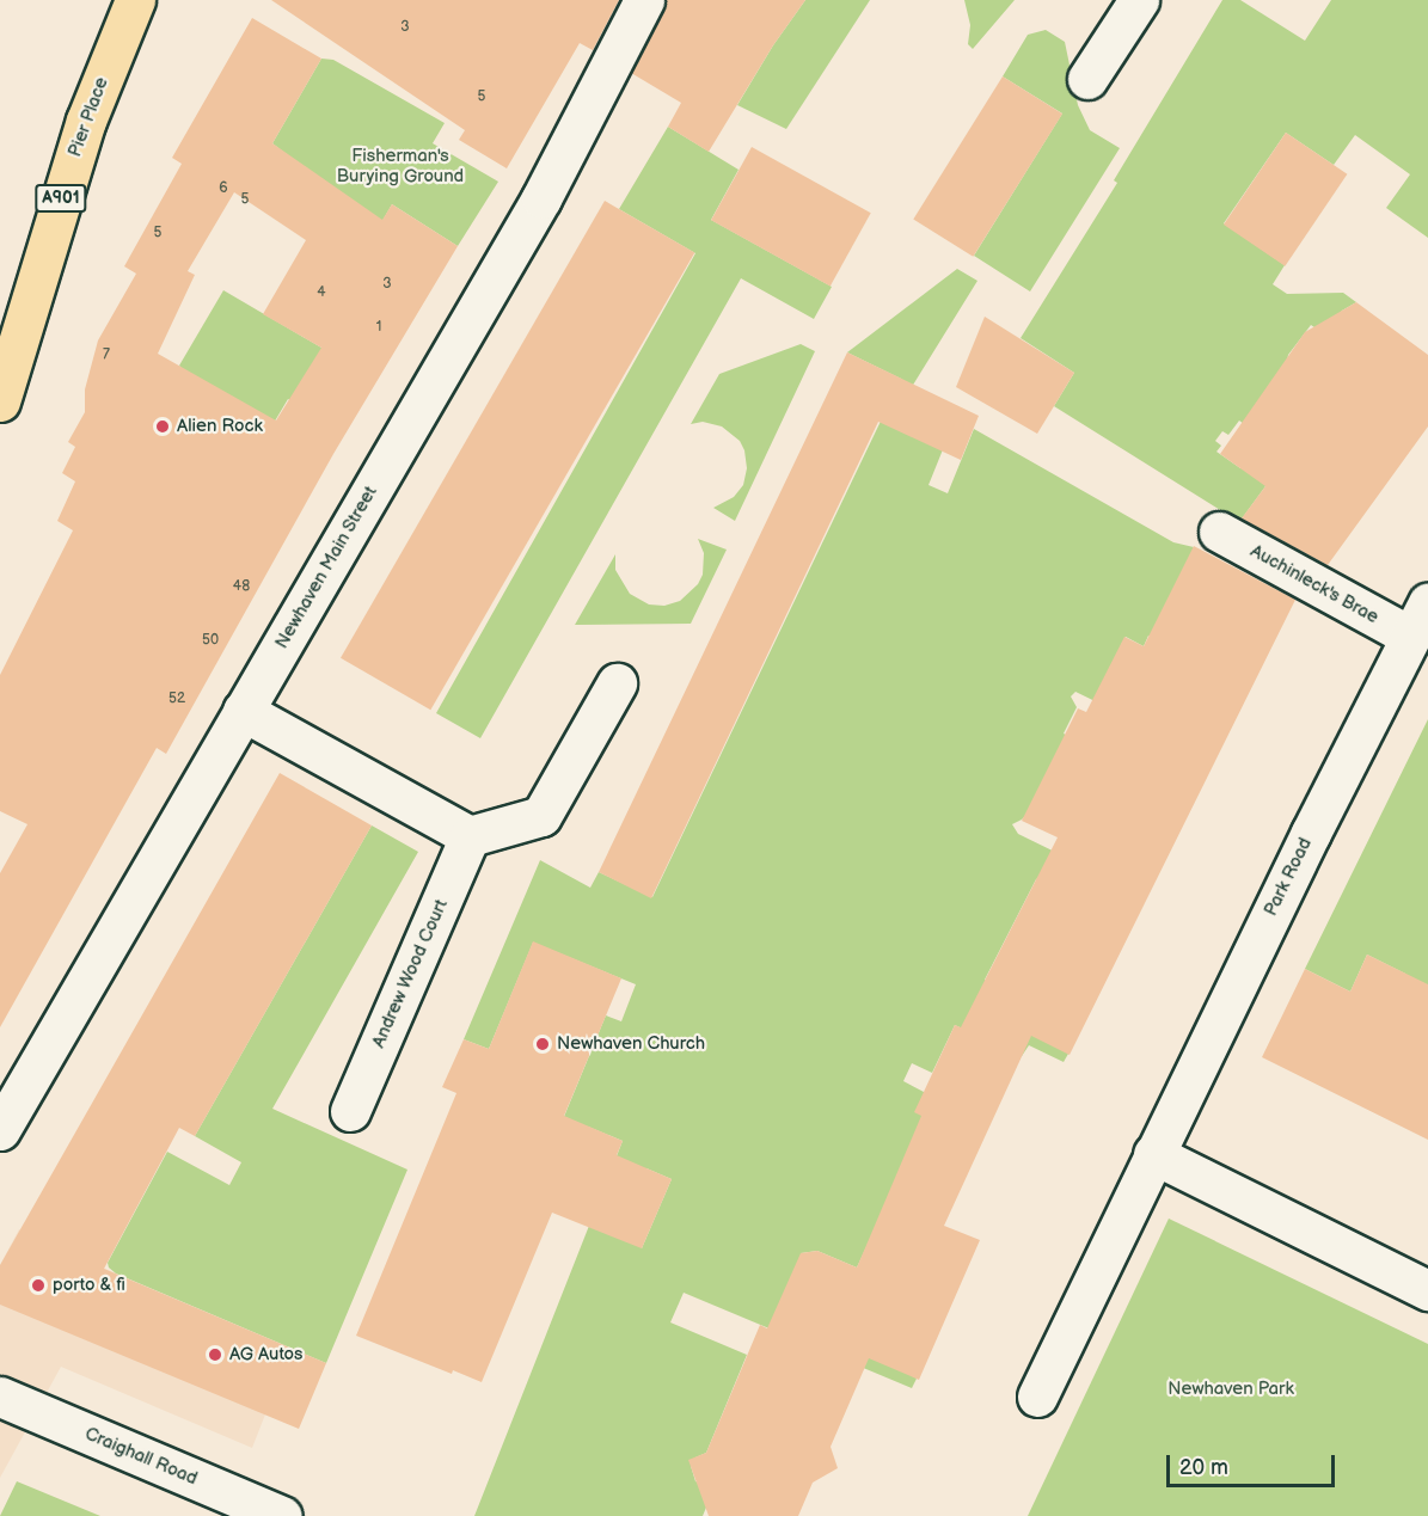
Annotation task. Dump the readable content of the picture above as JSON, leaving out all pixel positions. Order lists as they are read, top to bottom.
{
  "streets": {
    "main road": ["Pier Place", "A901"],
    "street": [
      "Newhaven Main Street",
      "Auchinleck's Brae",
      "Park Road",
      "Andrew Wood Court",
      "Craighall Road"
    ]
  },
  "crossings": [
    ["Auchinleck's Brae", "Park Road"]
  ],
  "parks": ["Fisherman's Burying Ground", "Newhaven Park"],
  "places": [
    "Alien Rock",
    "Newhaven Church",
    "porto & fi",
    "AG Autos"
  ],
  "house_numbers": [
    "3",
    "5",
    "6",
    "5",
    "5",
    "3",
    "4",
    "1",
    "7",
    "48",
    "50",
    "52"
  ],
  "scale_bar": "20 m"
}
